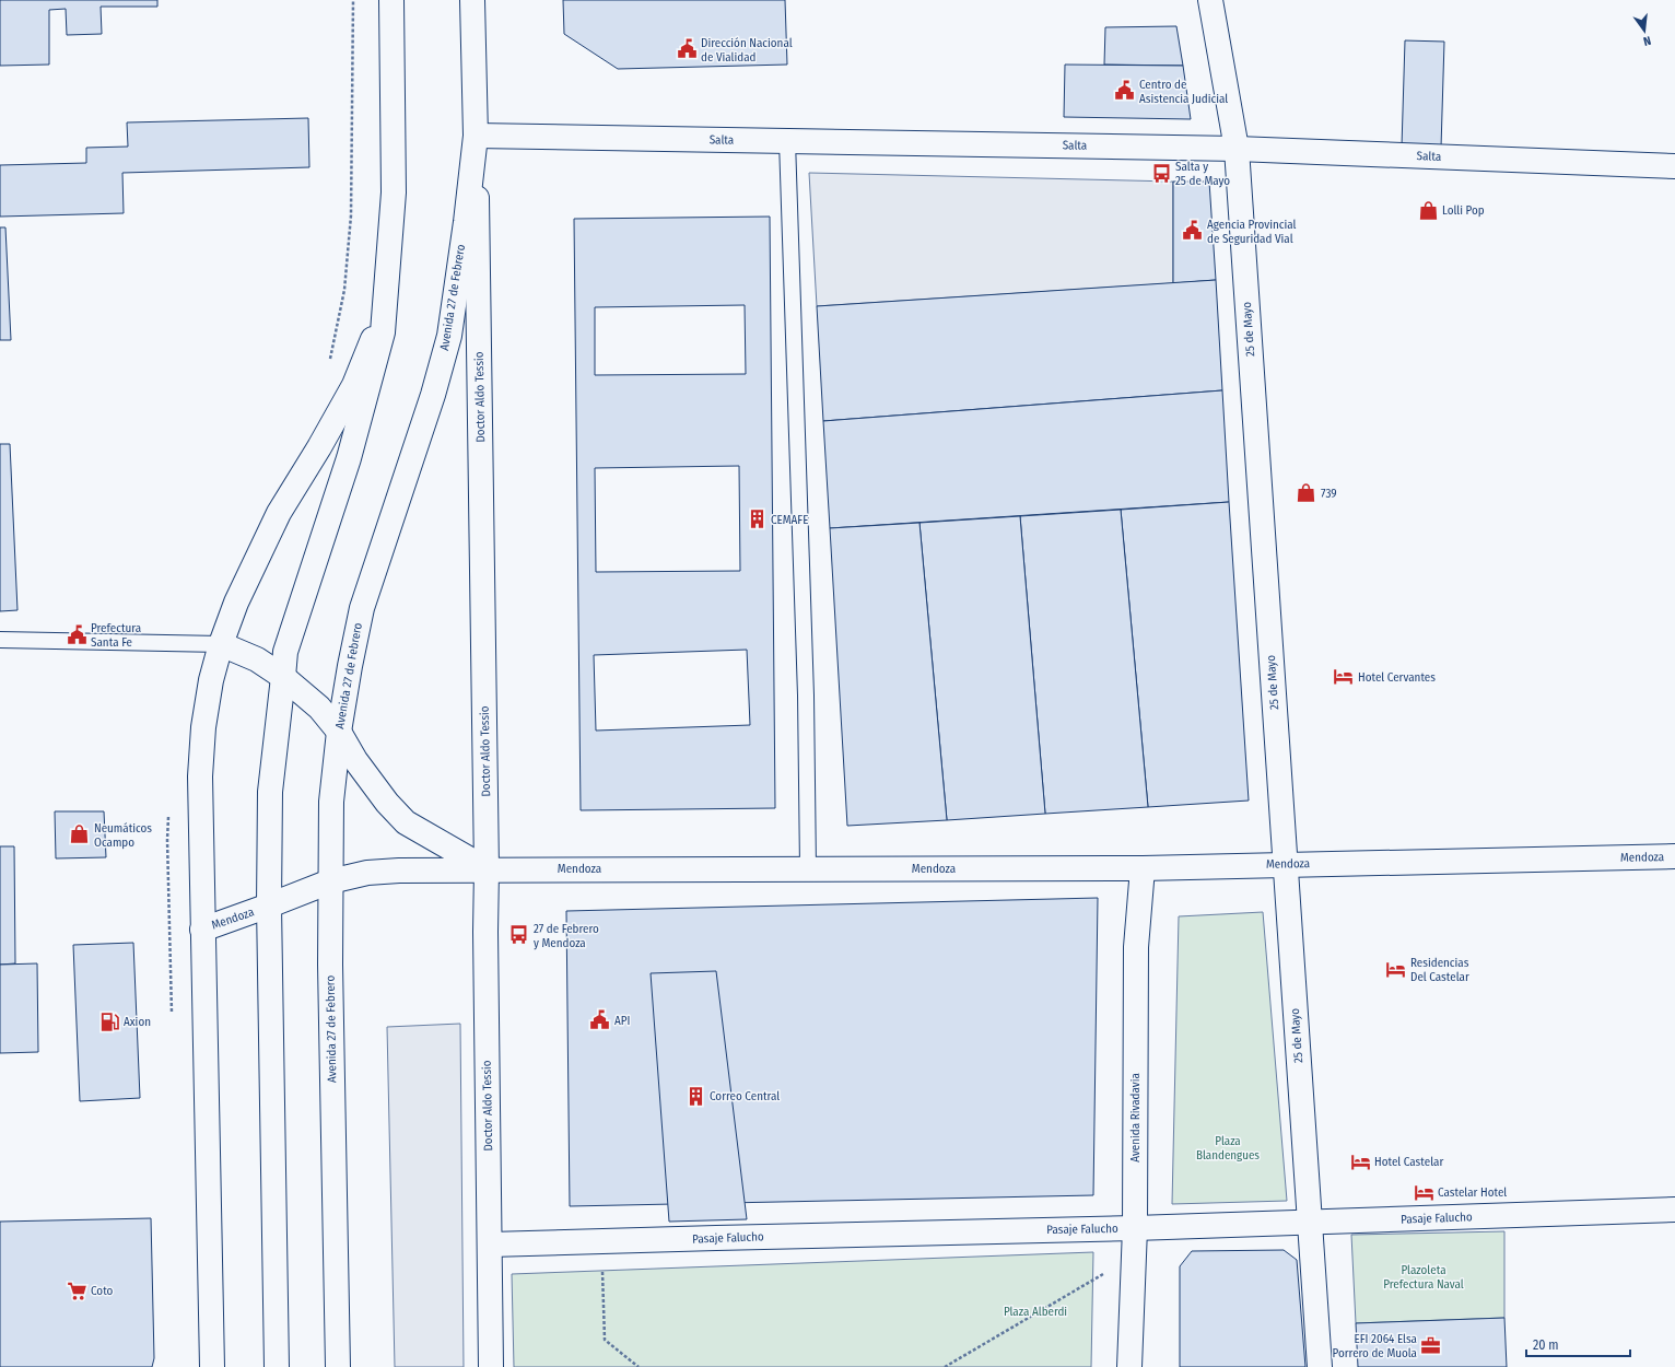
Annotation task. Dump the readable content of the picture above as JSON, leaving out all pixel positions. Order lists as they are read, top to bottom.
{
  "streets": {
    "main road": [
      "Salta",
      "Avenida 27 de Febrero",
      "25 de Mayo",
      "Doctor Aldo Tessio",
      "Mendoza",
      "Avenida Rivadavia",
      "Pasaje Falucho"
    ]
  },
  "crossings": [
    ["Salta", "Avenida 27 de Febrero"],
    ["Salta", "25 de Mayo"],
    ["Salta", "Doctor Aldo Tessio"],
    ["Avenida 27 de Febrero", "Doctor Aldo Tessio"],
    ["Avenida 27 de Febrero", "Mendoza"],
    ["25 de Mayo", "Mendoza"],
    ["25 de Mayo", "Pasaje Falucho"],
    ["Doctor Aldo Tessio", "Mendoza"],
    ["Doctor Aldo Tessio", "Pasaje Falucho"],
    ["Mendoza", "Avenida Rivadavia"],
    ["Avenida Rivadavia", "Pasaje Falucho"]
  ],
  "parks": ["Plaza Blandengues", "Plazoleta Prefectura Naval", "Plaza Alberdi"],
  "places": {
    "public building": [
      "Dirección Nacional de Vialidad",
      "Centro de Asistencia Judicial",
      "Agencia Provincial de Seguridad Vial",
      "Prefectura Santa Fe",
      "API"
    ],
    "bus stop": ["Salta y 25 de Mayo", "27 de Febrero y Mendoza"],
    "shop": ["Lolli Pop", "739", "Neumáticos Ocampo"],
    "building": ["CEMAFE", "Correo Central"],
    "hotel": [
      "Hotel Cervantes",
      "Residencias Del Castelar",
      "Hotel Castelar",
      "Castelar Hotel"
    ],
    "fuel station": ["Axion"],
    "supermarket": ["Coto"],
    "office": ["EFI 2064 Elsa Porrero de Muola"]
  },
  "scale_bar": "20 m",
  "north": "bottom"
}
